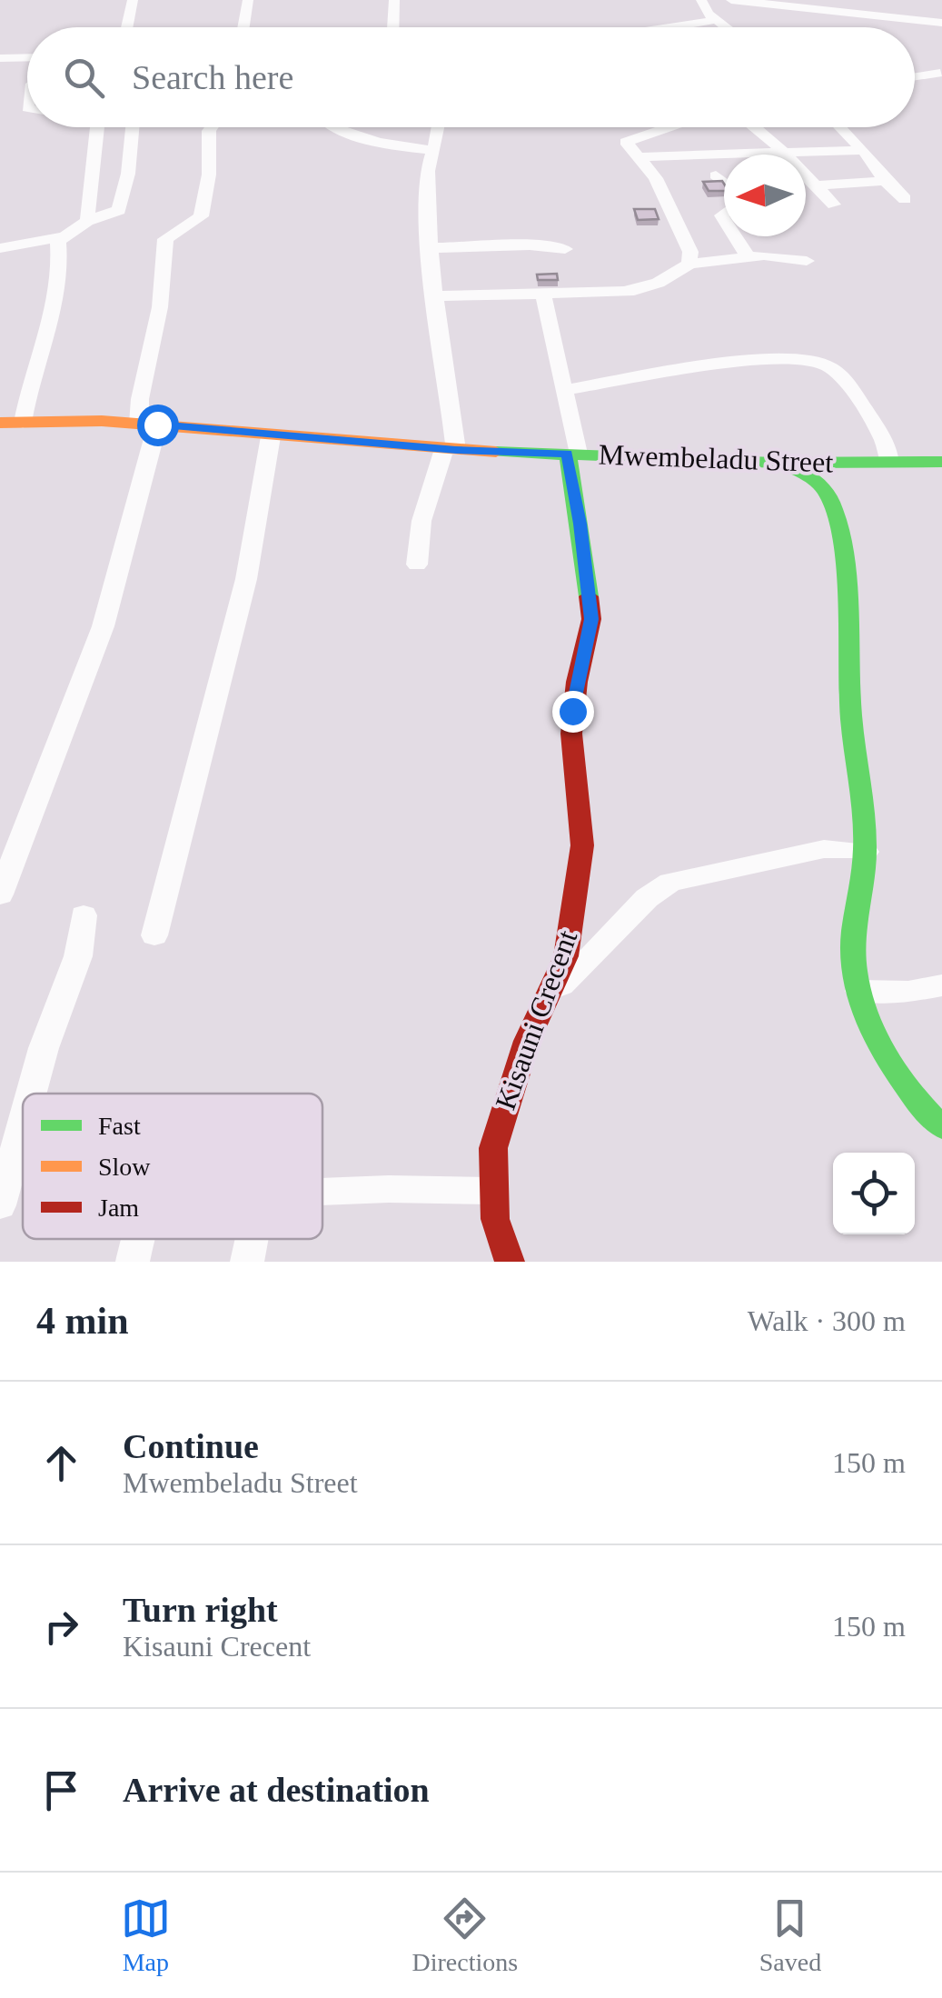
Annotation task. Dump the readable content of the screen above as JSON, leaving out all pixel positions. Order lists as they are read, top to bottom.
{
  "streets": {
    "street": ["Mwembeladu Street", "Kisauni Crecent"]
  },
  "crossings": [
    ["Mwembeladu Street", "Kisauni Crecent"]
  ],
  "legend": ["Fast", "Slow", "Jam"],
  "north": "left",
  "page": {
    "search": "Search here",
    "heading": ["4 min", "Walk · 300 m"],
    "list": [
      ["Continue", "Mwembeladu Street", "150 m"],
      ["Turn right", "Kisauni Crecent", "150 m"],
      "Arrive at destination"
    ],
    "nav": ["Map", "Directions", "Saved"]
  }
}
